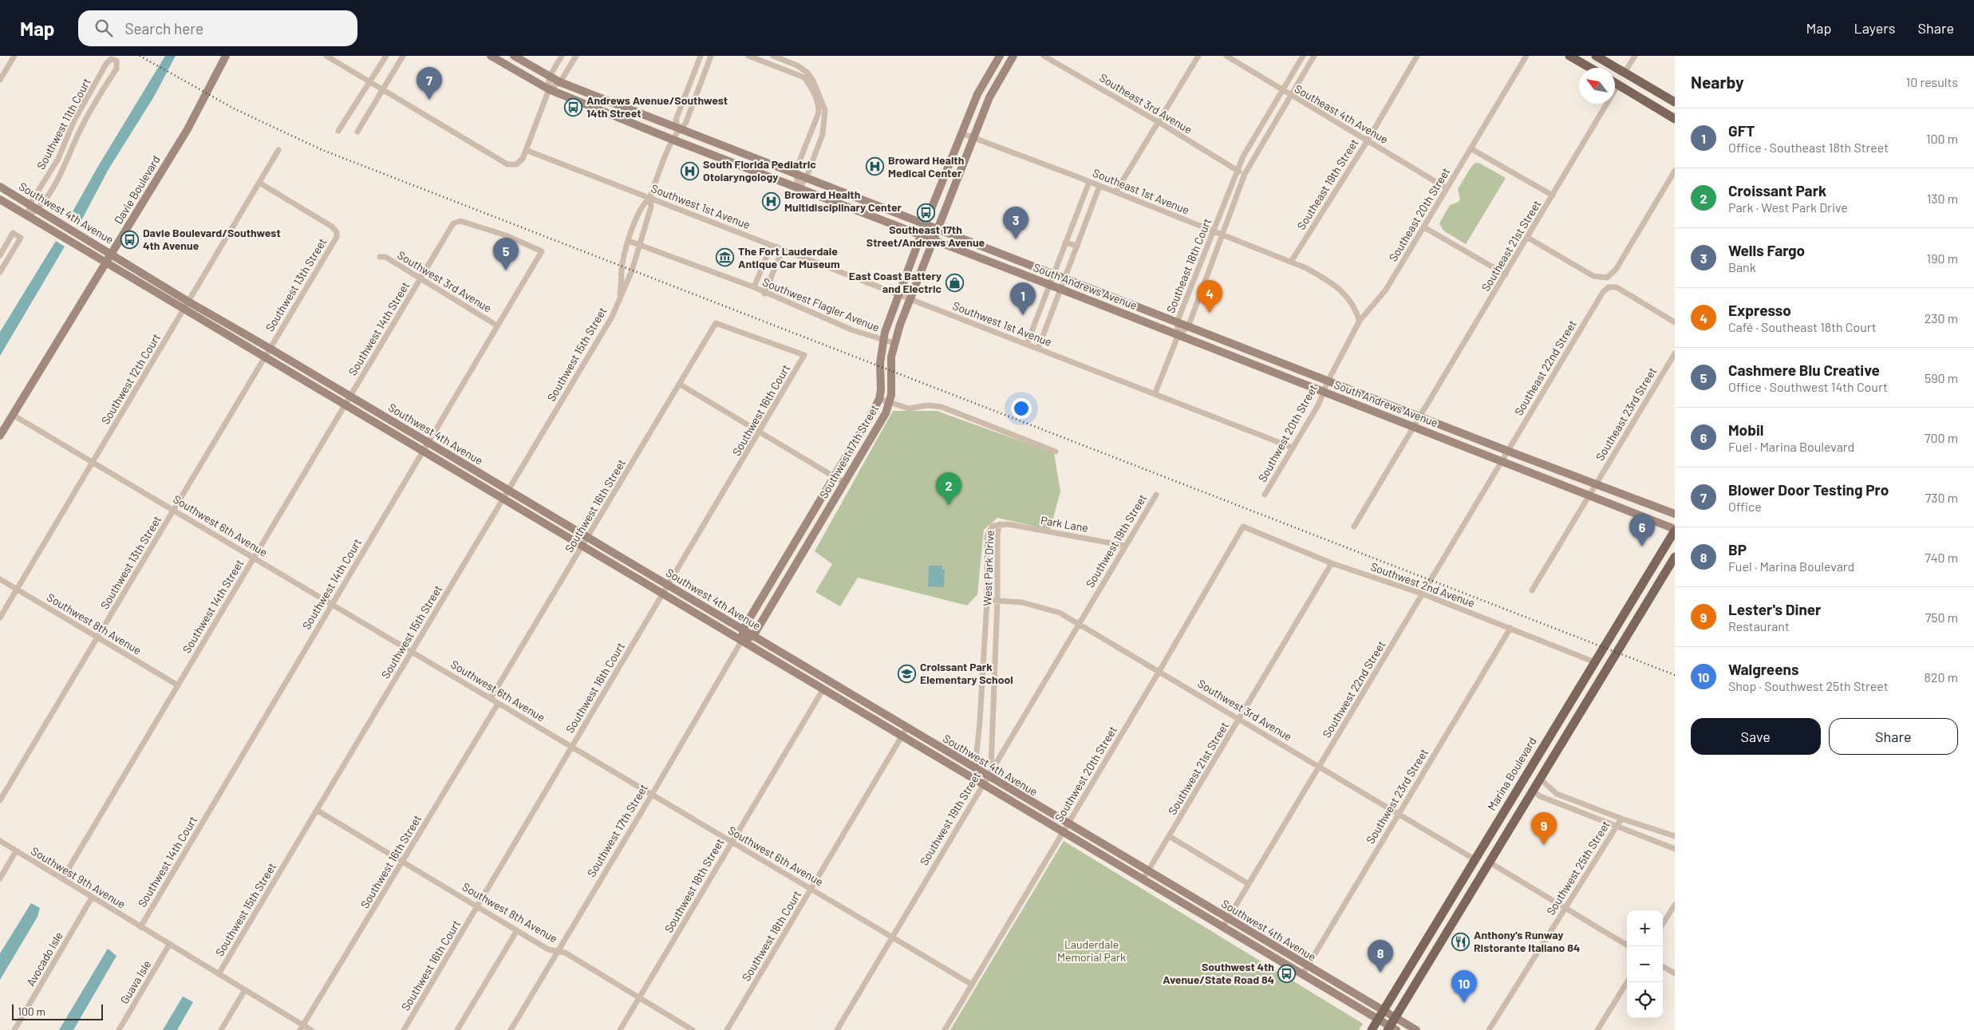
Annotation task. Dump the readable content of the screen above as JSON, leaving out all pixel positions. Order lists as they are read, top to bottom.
{
  "streets": {
    "main road": [
      "Davie Boulevard",
      "Southwest 4th Avenue",
      "South Andrews Avenue",
      "Southwest 17th Street",
      "Marina Boulevard"
    ],
    "street": [
      "Southeast 3rd Avenue",
      "Southeast 4th Avenue",
      "Southwest 11th Court",
      "Southeast 19th Street",
      "Southeast 1st Avenue",
      "Southwest 1st Avenue",
      "Southeast 20th Street",
      "Southeast 21st Street",
      "Southeast 18th Court",
      "Southwest 3rd Avenue",
      "Southwest 13th Street",
      "Southwest Flagler Avenue",
      "Southwest 14th Street",
      "Southwest 15th Street",
      "Southeast 22nd Street",
      "Southwest 12th Court",
      "Southwest 16th Court",
      "Southeast 23rd Street",
      "Southwest 20th Street",
      "Southwest 16th Street",
      "Park Lane",
      "Southwest 6th Avenue",
      "Southwest 19th Street",
      "West Park Drive",
      "Southwest 14th Court",
      "Southwest 2nd Avenue",
      "Southwest 8th Avenue",
      "Southwest 22nd Street",
      "Southwest 21st Street",
      "Southwest 23rd Street",
      "Southwest 25th Street",
      "Southwest 9th Avenue",
      "Southwest 18th Street",
      "Southwest 18th Court",
      "Avocado Isle",
      "Guava Isle"
    ]
  },
  "crossings": [
    ["Southeast 3rd Avenue", "Southeast 18th Court"],
    ["Southeast 4th Avenue", "Southeast 19th Street"],
    ["Southeast 4th Avenue", "Southeast 20th Street"],
    ["Southeast 4th Avenue", "Southeast 18th Court"],
    ["Southwest 11th Court", "Southwest 4th Avenue"],
    ["Southeast 19th Street", "Southeast 1st Avenue"],
    ["Davie Boulevard", "Southwest 4th Avenue"],
    ["Davie Boulevard", "Southwest 6th Avenue"],
    ["Southeast 1st Avenue", "Southeast 20th Street"],
    ["Southeast 1st Avenue", "Southeast 18th Court"],
    ["Southeast 1st Avenue", "Southwest 17th Street"],
    ["Southwest 1st Avenue", "Southwest 15th Street"],
    ["Southwest 1st Avenue", "Southwest 20th Street"],
    ["Southwest 1st Avenue", "Southwest 17th Street"],
    ["Southwest 4th Avenue", "Southwest 13th Street"],
    ["Southwest 4th Avenue", "Southwest 14th Street"],
    ["Southwest 4th Avenue", "Southwest 15th Street"],
    ["Southwest 4th Avenue", "Southwest 12th Court"],
    ["Southwest 4th Avenue", "Southwest 16th Court"],
    ["Southwest 4th Avenue", "Southwest 20th Street"],
    ["Southwest 4th Avenue", "Southwest 17th Street"],
    ["Southwest 4th Avenue", "Southwest 16th Street"],
    ["Southwest 4th Avenue", "Southwest 19th Street"],
    ["Southwest 4th Avenue", "West Park Drive"],
    ["Southwest 4th Avenue", "Southwest 14th Court"],
    ["Southwest 4th Avenue", "Southwest 22nd Street"],
    ["Southwest 4th Avenue", "Southwest 21st Street"],
    ["Southwest 4th Avenue", "Marina Boulevard"],
    ["Southwest 4th Avenue", "Southwest 23rd Street"],
    ["Southwest 4th Avenue", "Southwest 18th Street"],
    ["Southwest 4th Avenue", "Southwest 18th Court"],
    ["Southeast 20th Street", "South Andrews Avenue"],
    ["Southeast 20th Street", "Southwest 20th Street"],
    ["Southeast 21st Street", "South Andrews Avenue"],
    ["Southeast 18th Court", "South Andrews Avenue"],
    ["Southwest 3rd Avenue", "Southwest 14th Street"],
    ["Southwest 3rd Avenue", "Southwest 20th Street"],
    ["Southwest 3rd Avenue", "Southwest 19th Street"],
    ["Southwest 3rd Avenue", "West Park Drive"],
    ["Southwest 3rd Avenue", "Southwest 14th Court"],
    ["Southwest 3rd Avenue", "Southwest 22nd Street"],
    ["Southwest 3rd Avenue", "Southwest 21st Street"],
    ["Southwest 3rd Avenue", "Marina Boulevard"],
    ["Southwest 3rd Avenue", "Southwest 23rd Street"],
    ["Southwest 13th Street", "Southwest 12th Court"],
    ["Southwest 13th Street", "Southwest 6th Avenue"],
    ["Southwest 13th Street", "Southwest 8th Avenue"],
    ["South Andrews Avenue", "Southwest 15th Street"],
    ["South Andrews Avenue", "Southeast 22nd Street"],
    ["South Andrews Avenue", "Southeast 23rd Street"],
    ["South Andrews Avenue", "Southwest 20th Street"],
    ["South Andrews Avenue", "Southwest 17th Street"],
    ["South Andrews Avenue", "Southwest 22nd Street"],
    ["South Andrews Avenue", "Marina Boulevard"],
    ["Southwest Flagler Avenue", "Southwest 15th Street"],
    ["Southwest Flagler Avenue", "Southwest 17th Street"],
    ["Southwest 14th Street", "Southwest 6th Avenue"],
    ["Southwest 14th Street", "Southwest 14th Court"],
    ["Southwest 14th Street", "Southwest 8th Avenue"],
    ["Southwest 14th Street", "Southwest 9th Avenue"],
    ["Southwest 15th Street", "Southwest 6th Avenue"],
    ["Southwest 15th Street", "Southwest 8th Avenue"],
    ["Southwest 15th Street", "Southwest 9th Avenue"],
    ["Southeast 22nd Street", "Southwest 22nd Street"],
    ["Southwest 12th Court", "Southwest 6th Avenue"],
    ["Southwest 12th Court", "Southwest 8th Avenue"],
    ["Southwest 16th Court", "Southwest 16th Street"],
    ["Southwest 16th Court", "Southwest 6th Avenue"],
    ["Southwest 16th Court", "Southwest 8th Avenue"],
    ["Southwest 20th Street", "Southwest 6th Avenue"],
    ["Southwest 20th Street", "Southwest 2nd Avenue"],
    ["Southwest 17th Street", "Southwest 6th Avenue"],
    ["Southwest 17th Street", "Southwest 8th Avenue"],
    ["Southwest 16th Street", "Southwest 6th Avenue"],
    ["Southwest 16th Street", "Southwest 8th Avenue"],
    ["Southwest 16th Street", "Southwest 9th Avenue"],
    ["Park Lane", "Southwest 19th Street"],
    ["Park Lane", "West Park Drive"],
    ["Southwest 6th Avenue", "Southwest 19th Street"],
    ["Southwest 6th Avenue", "Southwest 14th Court"],
    ["Southwest 6th Avenue", "Southwest 18th Street"],
    ["Southwest 6th Avenue", "Southwest 18th Court"],
    ["Southwest 19th Street", "West Park Drive"],
    ["Southwest 14th Court", "Southwest 9th Avenue"],
    ["Southwest 2nd Avenue", "Southwest 22nd Street"],
    ["Southwest 2nd Avenue", "Southwest 21st Street"],
    ["Southwest 2nd Avenue", "Marina Boulevard"],
    ["Southwest 2nd Avenue", "Southwest 23rd Street"],
    ["Southwest 8th Avenue", "Southwest 18th Street"],
    ["Southwest 9th Avenue", "Avocado Isle"],
    ["Southwest 9th Avenue", "Guava Isle"]
  ],
  "parks": ["Lauderdale Memorial Park"],
  "places": {
    "bus stop": [
      "Andrews Avenue/Southwest 14th Street",
      "Southeast 17th Street/Andrews Avenue",
      "Davie Boulevard/Southwest 4th Avenue",
      "Southwest 4th Avenue/State Road 84"
    ],
    "hospital": ["Broward Health Medical Center", "South Florida Pediatric Otolaryngology", "Broward Health Multidisciplinary Center"],
    "museum": ["The Fort Lauderdale Antique Car Museum"],
    "shop": ["East Coast Battery and Electric"],
    "school or university": ["Croissant Park Elementary School"],
    "restaurant": ["Anthony's Runway Ristorante Italiano 84"]
  },
  "scale_bar": "100 m",
  "north": "top left",
  "page": {
    "header": "Map",
    "search": "Search here",
    "nav": ["Map", "Layers", "Share"],
    "heading": ["Nearby", "10 results"],
    "pins": [
      "7",
      "3",
      "5",
      "4",
      "1",
      "2",
      "6",
      "9",
      "8",
      "10"
    ],
    "list": [
      {
        "mark": "1",
        "name": "GFT",
        "note": "Office · Southeast 18th Street",
        "value": "100 m"
      },
      {
        "mark": "2",
        "name": "Croissant Park",
        "note": "Park · West Park Drive",
        "value": "130 m"
      },
      {
        "mark": "3",
        "name": "Wells Fargo",
        "note": "Bank",
        "value": "190 m"
      },
      {
        "mark": "4",
        "name": "Expresso",
        "note": "Café · Southeast 18th Court",
        "value": "230 m"
      },
      {
        "mark": "5",
        "name": "Cashmere Blu Creative",
        "note": "Office · Southwest 14th Court",
        "value": "590 m"
      },
      {
        "mark": "6",
        "name": "Mobil",
        "note": "Fuel · Marina Boulevard",
        "value": "700 m"
      },
      {
        "mark": "7",
        "name": "Blower Door Testing Pro",
        "note": "Office",
        "value": "730 m"
      },
      {
        "mark": "8",
        "name": "BP",
        "note": "Fuel · Marina Boulevard",
        "value": "740 m"
      },
      {
        "mark": "9",
        "name": "Lester's Diner",
        "note": "Restaurant",
        "value": "750 m"
      },
      {
        "mark": "10",
        "name": "Walgreens",
        "note": "Shop · Southwest 25th Street",
        "value": "820 m"
      }
    ],
    "buttons": ["Save", "Share"],
    "map_buttons": ["+", "−"],
    "scale": "100 m"
  }
}
